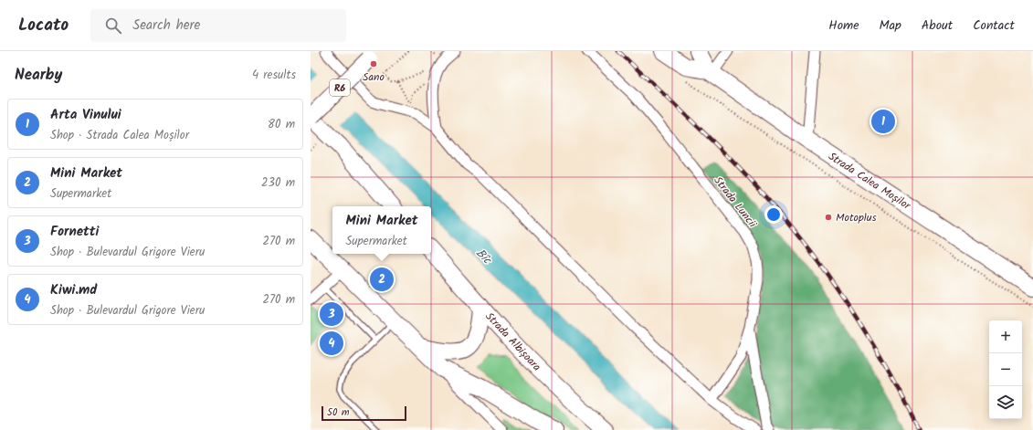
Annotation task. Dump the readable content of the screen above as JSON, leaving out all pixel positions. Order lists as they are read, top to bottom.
{
  "streets": {
    "main road": ["R6", "Strada Calea Moșilor", "Strada Albișoara"],
    "street": ["Strada Luncii"]
  },
  "water": ["Bîc"],
  "places": ["Sano", "Motoplus"],
  "scale_bar": "50 m",
  "page": {
    "header": "Locato",
    "search": "Search here",
    "nav": [
      "Home",
      "Map",
      "About",
      "Contact"
    ],
    "heading": ["Nearby", "4 results"],
    "list": [
      {
        "mark": "1",
        "name": "Arta Vinului",
        "note": "Shop · Strada Calea Moșilor",
        "value": "80 m"
      },
      {
        "mark": "2",
        "name": "Mini Market",
        "note": "Supermarket",
        "value": "230 m"
      },
      {
        "mark": "3",
        "name": "Fornetti",
        "note": "Shop · Bulevardul Grigore Vieru",
        "value": "270 m"
      },
      {
        "mark": "4",
        "name": "Kiwi.md",
        "note": "Shop · Bulevardul Grigore Vieru",
        "value": "270 m"
      }
    ],
    "pins": [
      "1",
      "2",
      "3",
      "4"
    ],
    "popup": ["Mini Market", "Supermarket"],
    "map_buttons": ["+", "−"],
    "scale": "50 m"
  }
}
